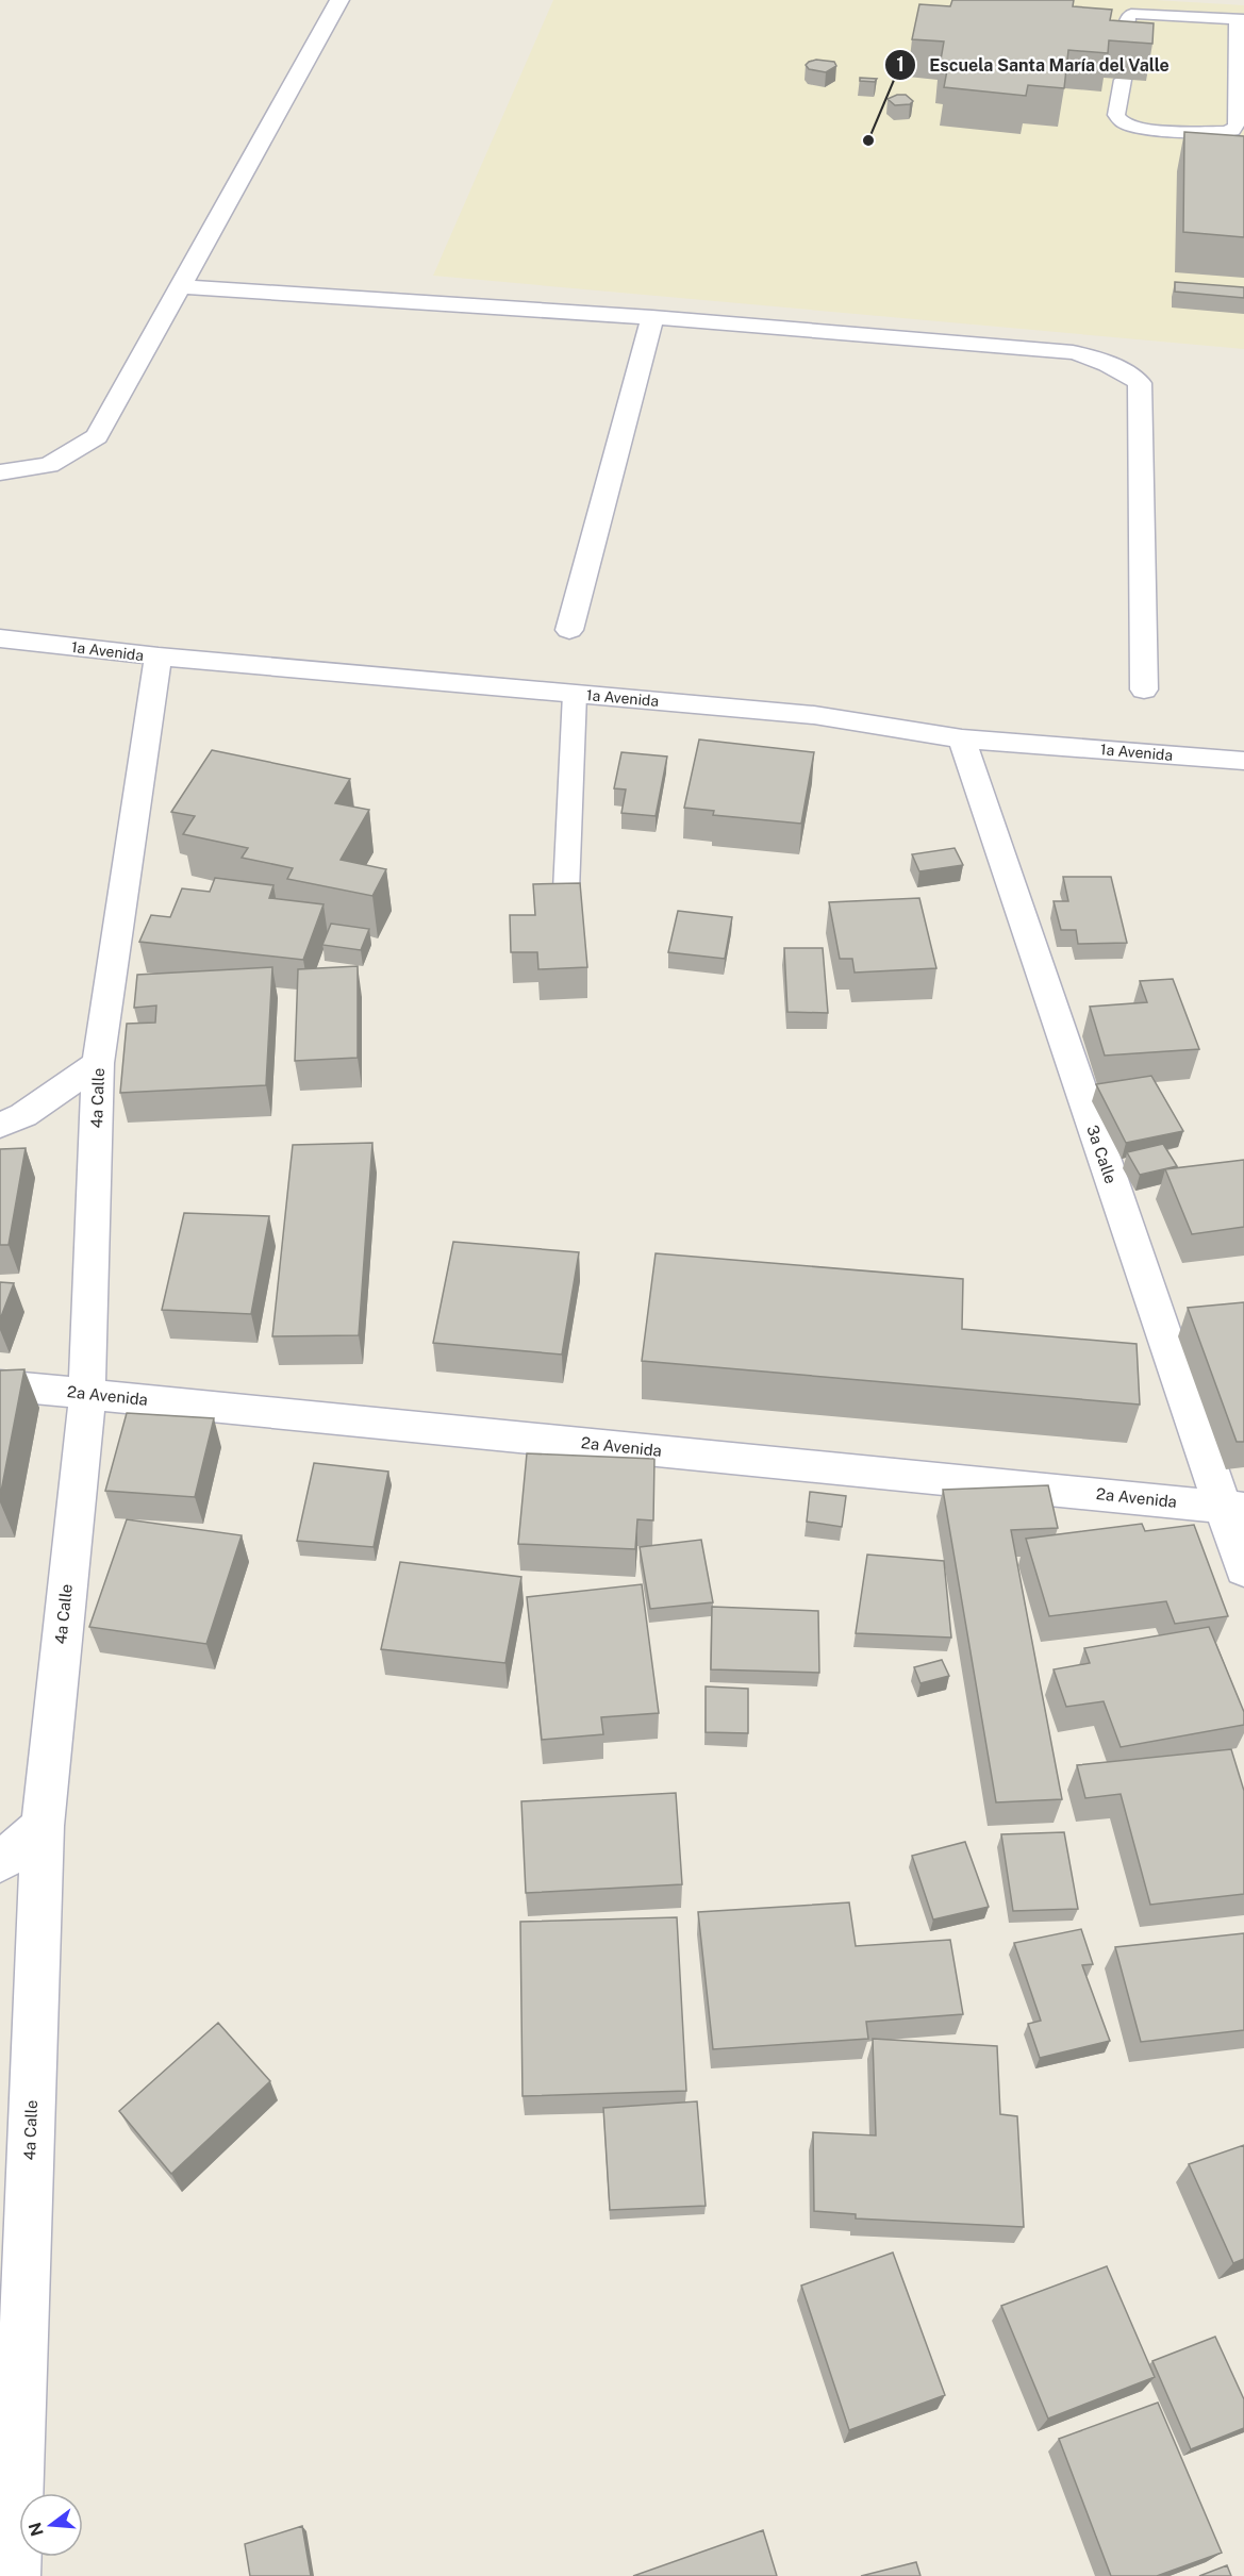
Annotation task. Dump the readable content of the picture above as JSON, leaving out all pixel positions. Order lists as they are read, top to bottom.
{
  "streets": {
    "street": [
      "1a Avenida",
      "4a Calle",
      "3a Calle",
      "2a Avenida"
    ]
  },
  "crossings": [
    ["1a Avenida", "4a Calle"],
    ["1a Avenida", "3a Calle"],
    ["4a Calle", "2a Avenida"],
    ["3a Calle", "2a Avenida"]
  ],
  "places": ["Escuela Santa María del Valle"],
  "north": "left"
}
